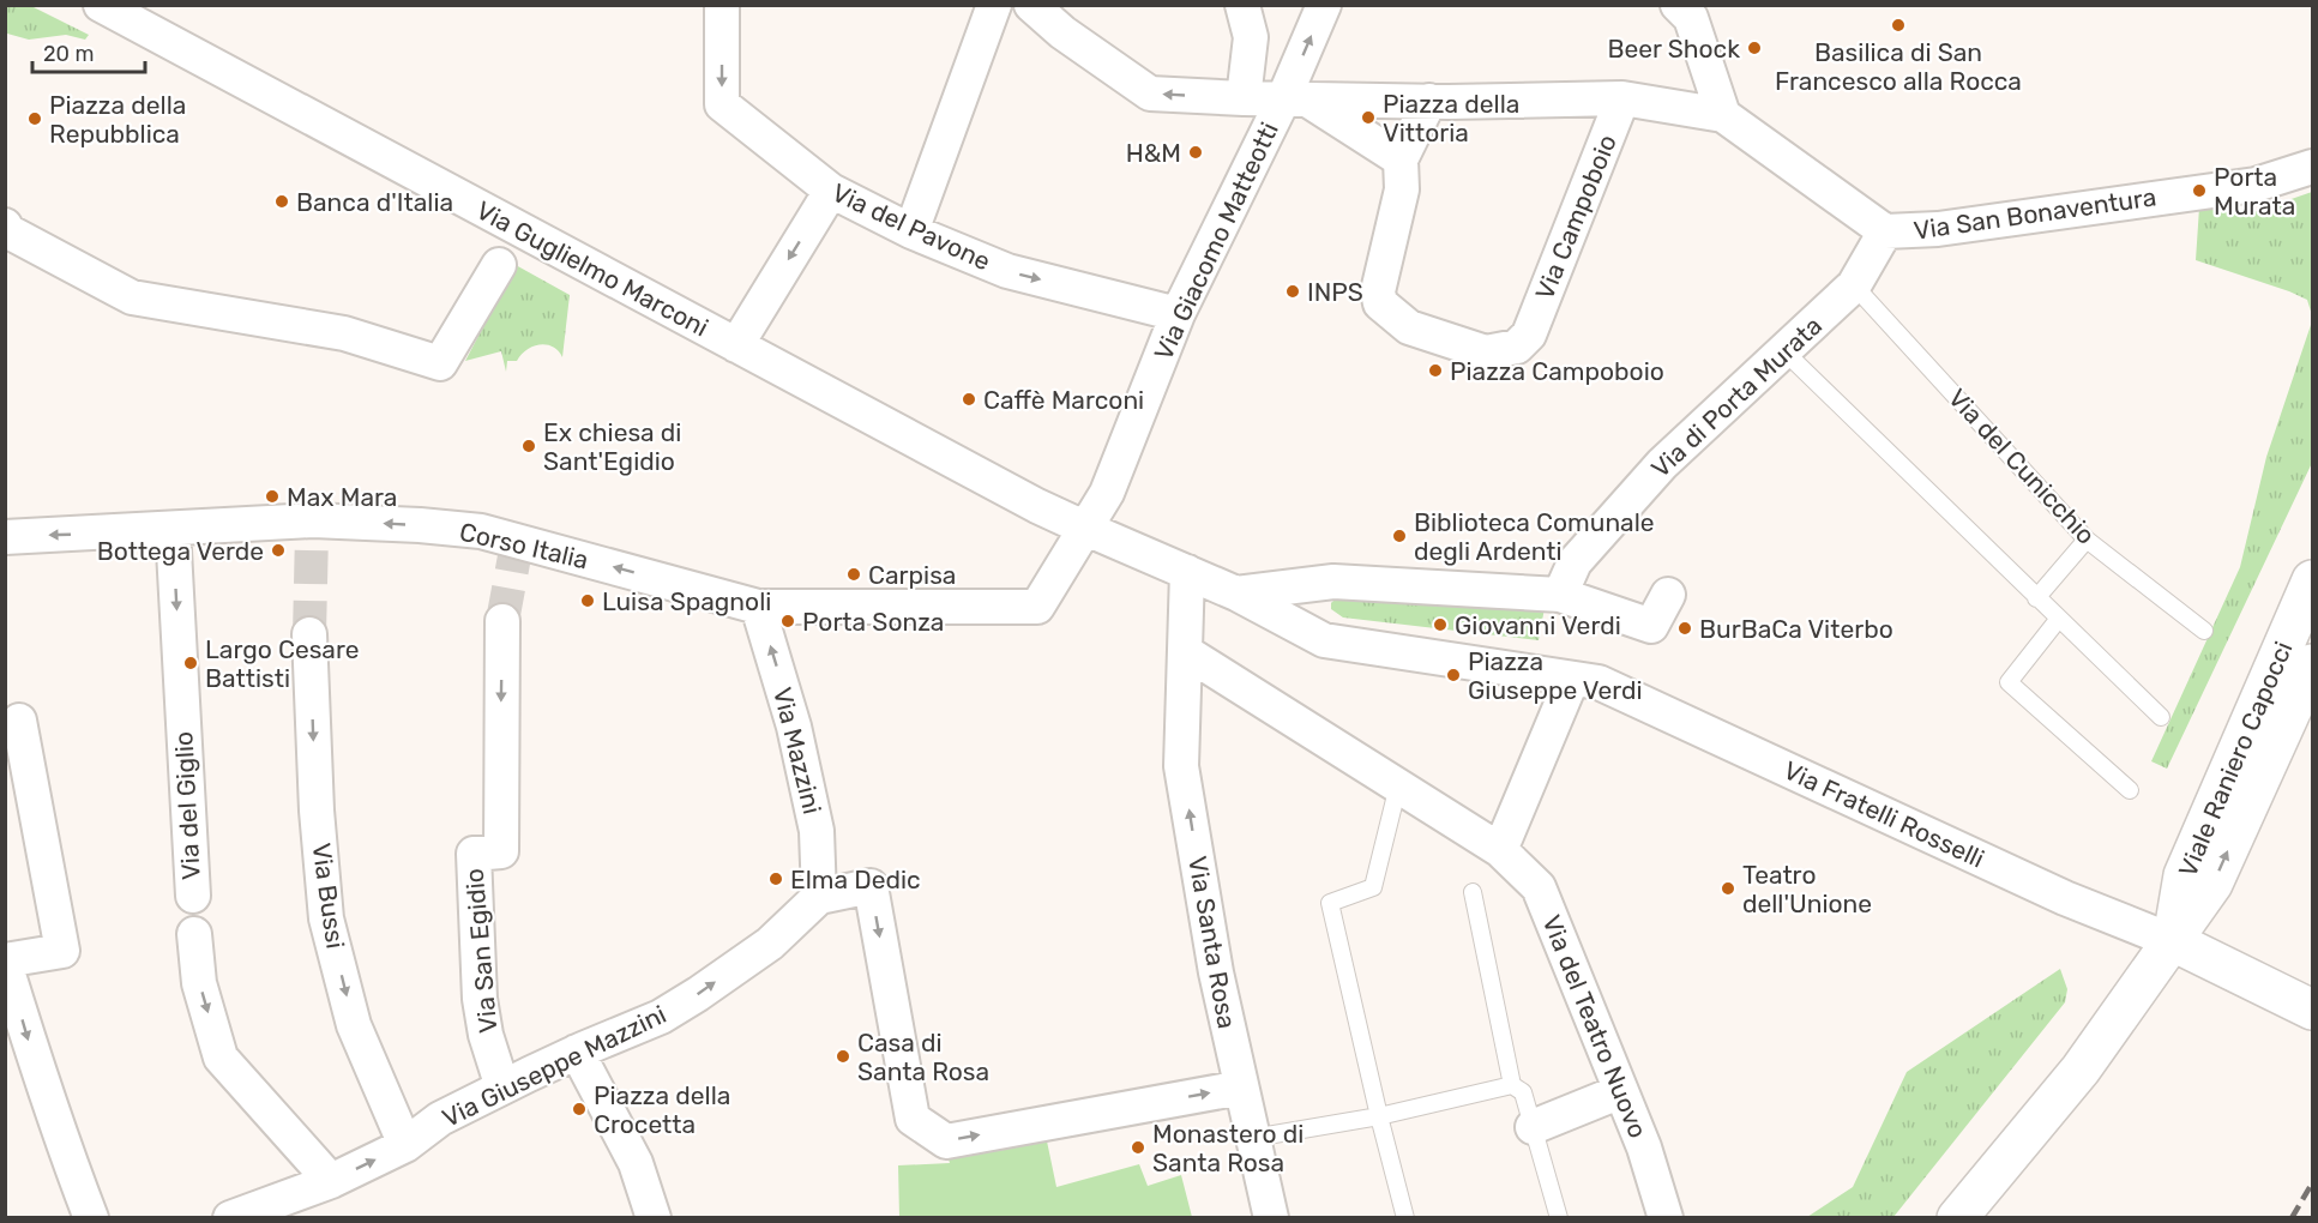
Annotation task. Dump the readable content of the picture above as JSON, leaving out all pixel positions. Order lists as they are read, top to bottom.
{
  "streets": {
    "main road": ["Viale Raniero Capocci"],
    "street": [
      "Via San Bonaventura",
      "Via Campoboio",
      "Via del Pavone",
      "Via Giacomo Matteotti",
      "Via Guglielmo Marconi",
      "Via di Porta Murata",
      "Corso Italia",
      "Via Mazzini",
      "Via del Giglio",
      "Via Fratelli Rosselli",
      "Via Bussi",
      "Via Santa Rosa",
      "Via San Egidio",
      "Via del Teatro Nuovo",
      "Via Giuseppe Mazzini"
    ],
    "lane": ["Via del Cunicchio"]
  },
  "crossings": [
    ["Via San Bonaventura", "Via Campoboio"],
    ["Via San Bonaventura", "Via di Porta Murata"],
    ["Via del Pavone", "Via Giacomo Matteotti"],
    ["Via Giacomo Matteotti", "Via Guglielmo Marconi"],
    ["Via Giacomo Matteotti", "Corso Italia"],
    ["Via di Porta Murata", "Via del Cunicchio"],
    ["Corso Italia", "Via Mazzini"],
    ["Corso Italia", "Via del Giglio"],
    ["Via Mazzini", "Via Giuseppe Mazzini"],
    ["Viale Raniero Capocci", "Via Fratelli Rosselli"],
    ["Via Bussi", "Via Giuseppe Mazzini"],
    ["Via San Egidio", "Via Giuseppe Mazzini"]
  ],
  "one_way": [
    "Corso Italia",
    "Via Mazzini",
    "Via del Giglio",
    "Via Santa Rosa",
    "Via San Egidio",
    "Via Giuseppe Mazzini"
  ],
  "places": [
    "Basilica di San Francesco alla Rocca",
    "Beer Shock",
    "Piazza della Vittoria",
    "Piazza della Repubblica",
    "H&M",
    "Porta Murata",
    "Banca d'Italia",
    "INPS",
    "Piazza Campoboio",
    "Caffè Marconi",
    "Ex chiesa di Sant'Egidio",
    "Max Mara",
    "Biblioteca Comunale degli Ardenti",
    "Bottega Verde",
    "Carpisa",
    "Luisa Spagnoli",
    "Porta Sonza",
    "Giovanni Verdi",
    "BurBaCa Viterbo",
    "Largo Cesare Battisti",
    "Piazza Giuseppe Verdi",
    "Elma Dedic",
    "Teatro dell'Unione",
    "Casa di Santa Rosa",
    "Piazza della Crocetta",
    "Monastero di Santa Rosa"
  ],
  "scale_bar": "20 m"
}
